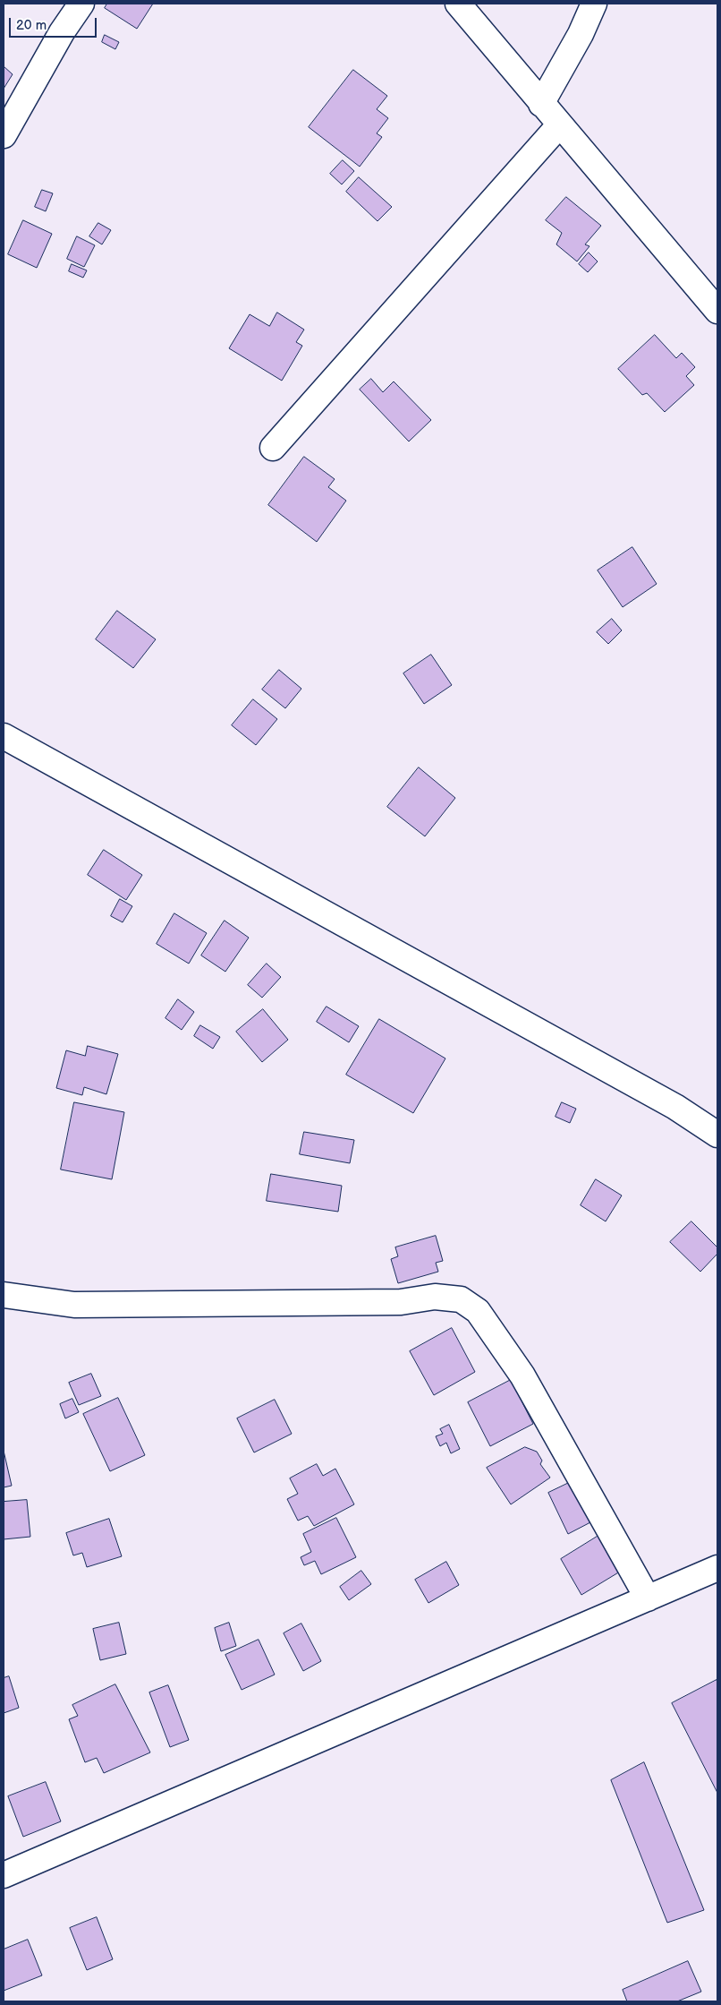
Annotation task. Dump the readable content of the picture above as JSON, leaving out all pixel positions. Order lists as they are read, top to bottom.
{
  "scale_bar": "20 m"
}
